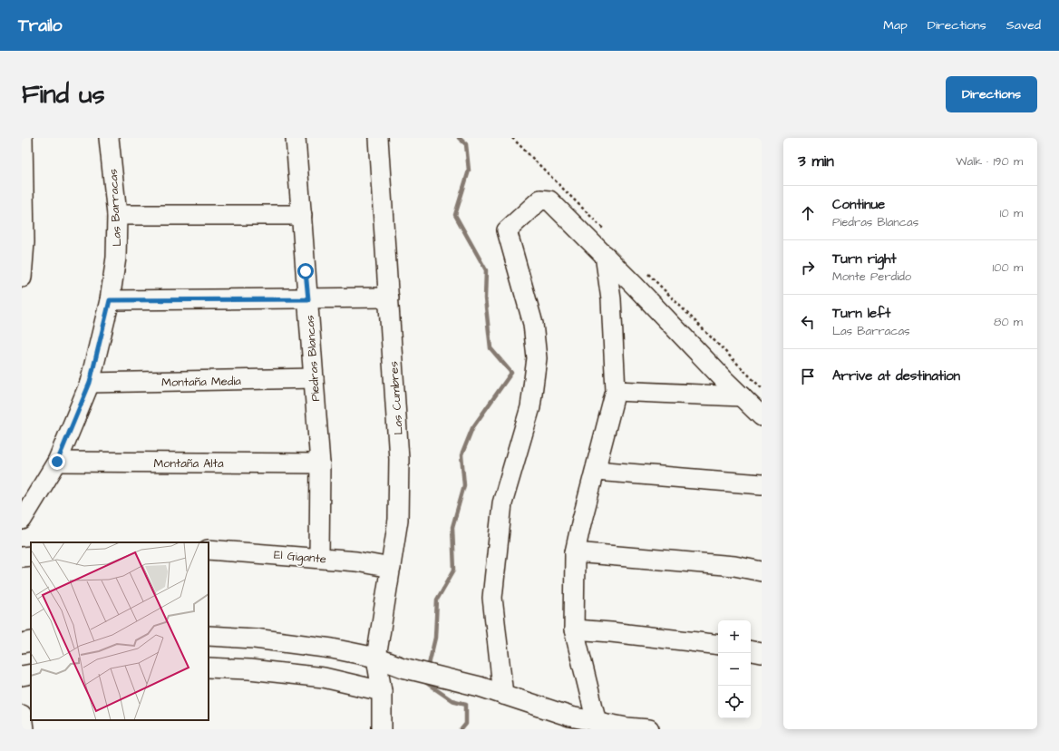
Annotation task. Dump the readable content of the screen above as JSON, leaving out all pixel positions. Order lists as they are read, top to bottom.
{
  "streets": {
    "street": [
      "Las Barracas",
      "Piedras Blancas",
      "Montaña Media",
      "Las Cumbres",
      "Montaña Alta",
      "El Gigante"
    ]
  },
  "crossings": [
    ["Las Barracas", "Montaña Media"],
    ["Las Barracas", "Montaña Alta"],
    ["Piedras Blancas", "Montaña Media"],
    ["Piedras Blancas", "Montaña Alta"],
    ["Piedras Blancas", "El Gigante"],
    ["Las Cumbres", "El Gigante"]
  ],
  "page": {
    "header": "Trailo",
    "nav": ["Map", "Directions", "Saved"],
    "buttons": "Directions",
    "title": "Find us",
    "heading": ["3 min", "Walk · 190 m"],
    "list": [
      ["Continue", "Piedras Blancas", "10 m"],
      ["Turn right", "Monte Perdido", "100 m"],
      ["Turn left", "Las Barracas", "80 m"],
      "Arrive at destination"
    ],
    "map_buttons": ["+", "−"]
  }
}
